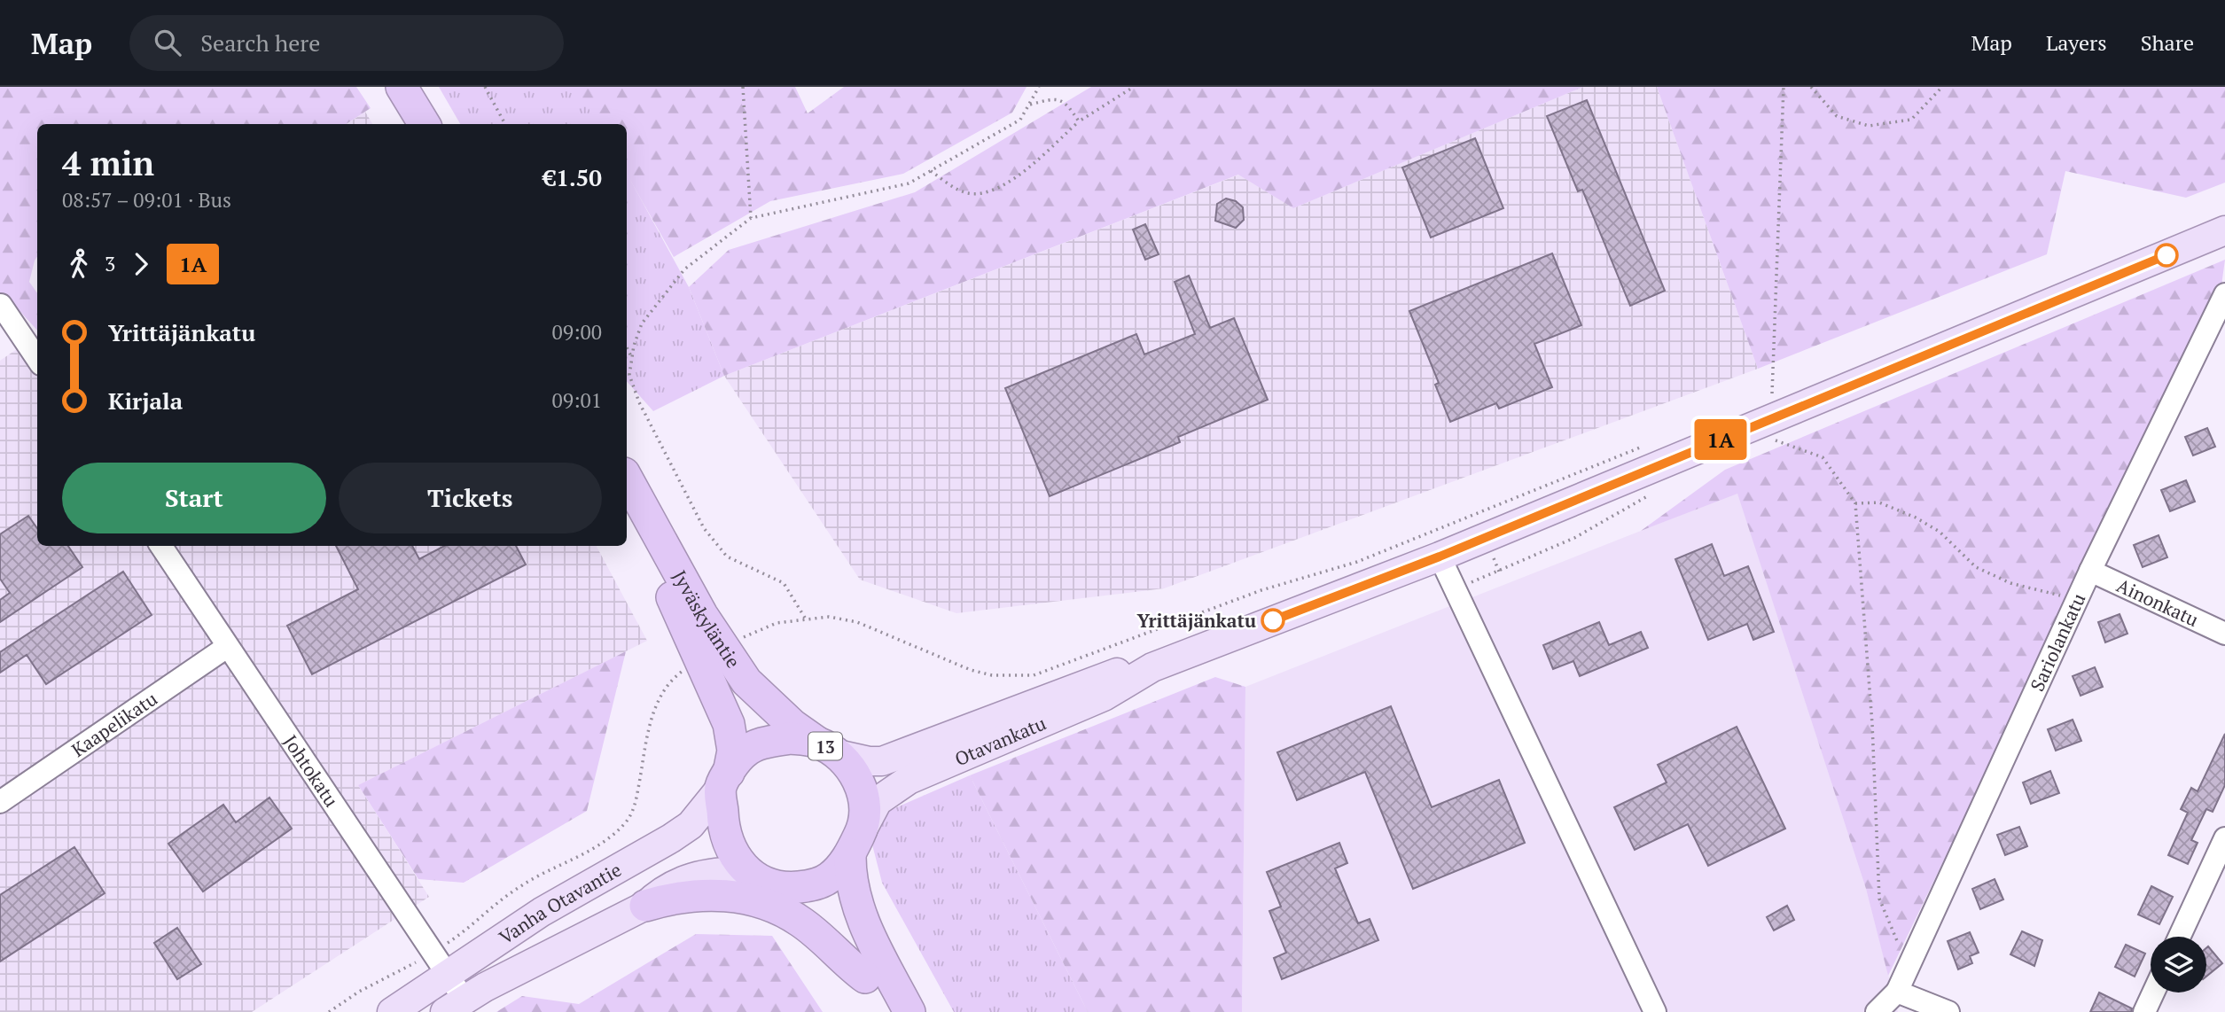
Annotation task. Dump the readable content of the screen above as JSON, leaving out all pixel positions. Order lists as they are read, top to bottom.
{
  "streets": {
    "highway": ["Jyväskyläntie", "13"],
    "main road": ["Otavankatu", "Vanha Otavantie"],
    "street": [
      "Ainonkatu",
      "Sariolankatu",
      "Kaapelikatu",
      "Johtokatu"
    ]
  },
  "crossings": [
    ["Ainonkatu", "Sariolankatu"],
    ["Jyväskyläntie", "Otavankatu"],
    ["Jyväskyläntie", "13"],
    ["Jyväskyläntie", "Vanha Otavantie"],
    ["Kaapelikatu", "Johtokatu"],
    ["Otavankatu", "13"],
    ["Otavankatu", "Vanha Otavantie"],
    ["13", "Vanha Otavantie"],
    ["Johtokatu", "Vanha Otavantie"]
  ],
  "places": ["Yrittäjänkatu"],
  "lines": ["bus line 1A"],
  "page": {
    "header": "Map",
    "search": "Search here",
    "nav": ["Map", "Layers", "Share"],
    "on_map": "1A",
    "heading": ["4 min", "08:57 – 09:01 · Bus", "€1.50"],
    "legs": ["3", "1A"],
    "list": [
      {
        "name": "Yrittäjänkatu",
        "value": "09:00"
      },
      {
        "name": "Kirjala",
        "value": "09:01"
      }
    ],
    "buttons": ["Start", "Tickets"]
  }
}
